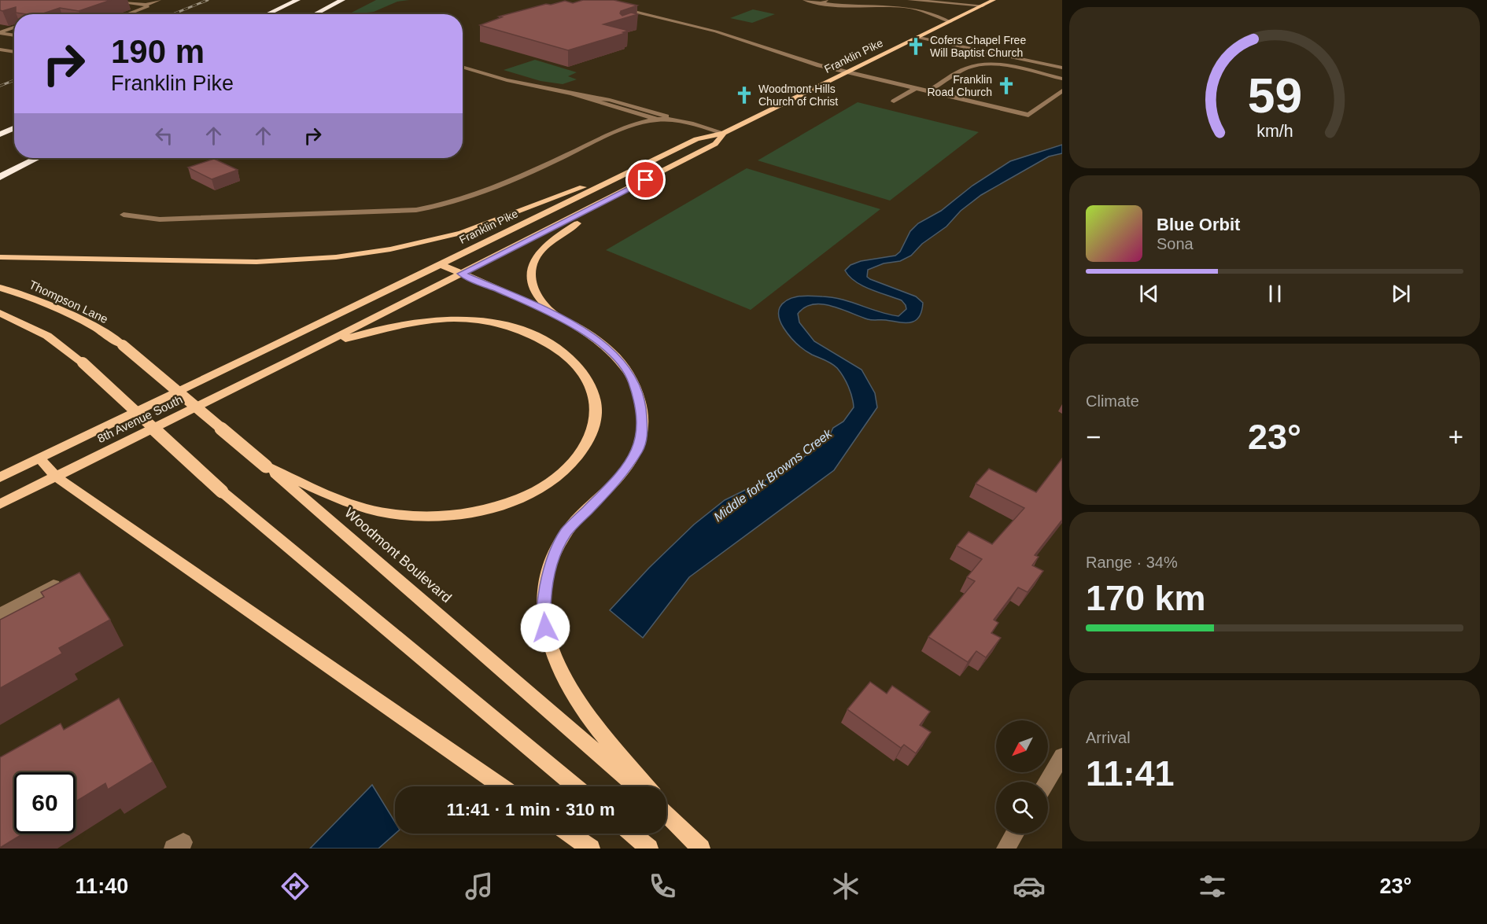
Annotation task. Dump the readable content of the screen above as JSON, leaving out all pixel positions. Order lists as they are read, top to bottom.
{
  "streets": {
    "main road": [
      "Franklin Pike",
      "Thompson Lane",
      "8th Avenue South",
      "Woodmont Boulevard"
    ]
  },
  "crossings": [
    ["Franklin Pike", "8th Avenue South"],
    ["Thompson Lane", "Woodmont Boulevard"]
  ],
  "water": ["Middle fork Browns Creek"],
  "places": {
    "church": ["Cofers Chapel Free Will Baptist Church", "Franklin Road Church", "Woodmont Hills Church of Christ"]
  },
  "north": "bottom left",
  "page": {
    "turn": ["190 m", "Franklin Pike"],
    "song": ["Blue Orbit", "Sona"],
    "tile": [
      "Climate",
      ["Range · 34%", "170 km"],
      ["Arrival", "11:41"]
    ],
    "heat": ["−", "23°", "+"],
    "limit": "60",
    "trip": "11:41 · 1 min · 310 m",
    "tabs": ["11:40", "23°"],
    "gauge": ["59", "km/h"]
  }
}
